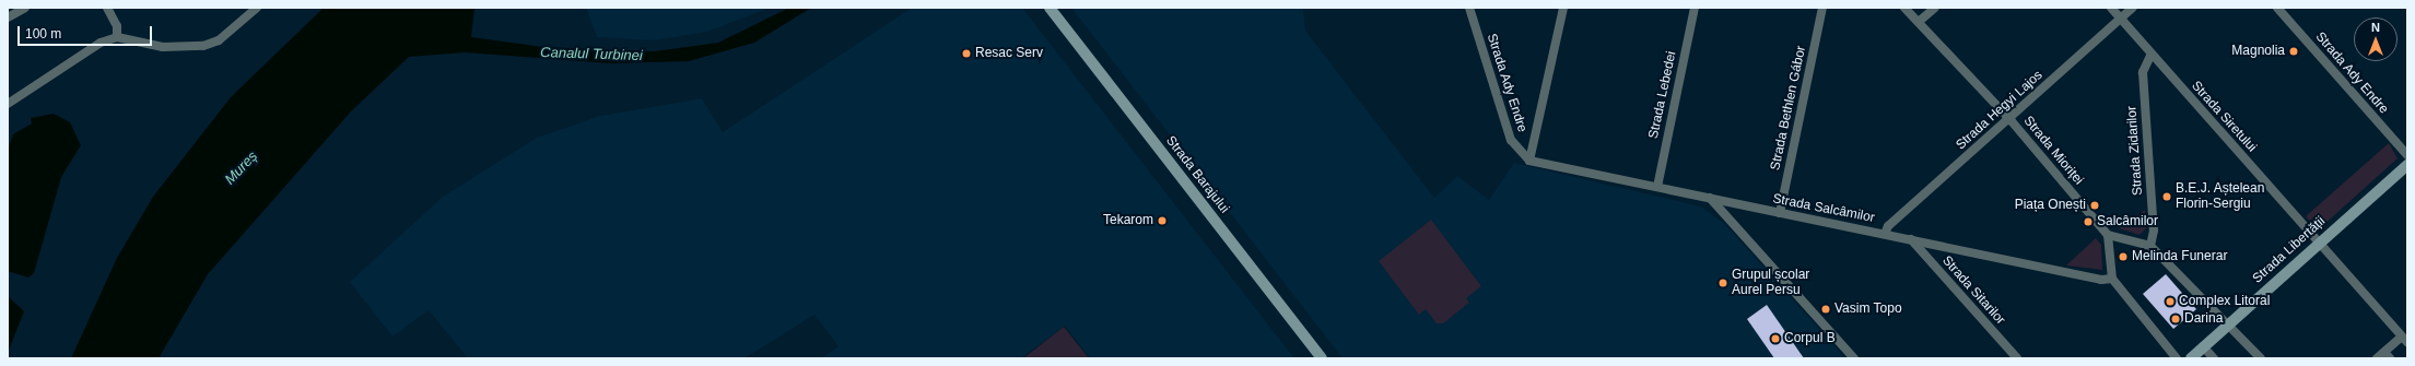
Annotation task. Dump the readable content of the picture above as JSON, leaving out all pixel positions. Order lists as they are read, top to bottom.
{
  "streets": {
    "main road": ["Strada Barajului", "Strada Libertății"],
    "street": [
      "Strada Ady Endre",
      "Strada Lebedei",
      "Strada Bethlen Gábor",
      "Strada Hegyi Lajos",
      "Strada Siretului",
      "Strada Mioriței",
      "Strada Zidarilor",
      "Strada Salcâmilor",
      "Strada Sitarilor"
    ]
  },
  "crossings": [
    ["Strada Ady Endre", "Strada Salcâmilor"],
    ["Strada Lebedei", "Strada Salcâmilor"],
    ["Strada Bethlen Gábor", "Strada Salcâmilor"],
    ["Strada Hegyi Lajos", "Strada Siretului"],
    ["Strada Hegyi Lajos", "Strada Mioriței"],
    ["Strada Hegyi Lajos", "Strada Salcâmilor"],
    ["Strada Siretului", "Strada Zidarilor"],
    ["Strada Siretului", "Strada Libertății"],
    ["Strada Salcâmilor", "Strada Sitarilor"]
  ],
  "water": ["Canalul Turbinei", "Mureș"],
  "places": [
    "Magnolia",
    "Resac Serv",
    "B.E.J. Aștelean Florin-Sergiu",
    "Piața Onești",
    "Tekarom",
    "Salcâmilor",
    "Melinda Funerar",
    "Grupul școlar Aurel Persu",
    "Complex Litoral",
    "Vasim Topo",
    "Darina",
    "Corpul B"
  ],
  "scale_bar": "100 m",
  "north": "top"
}
